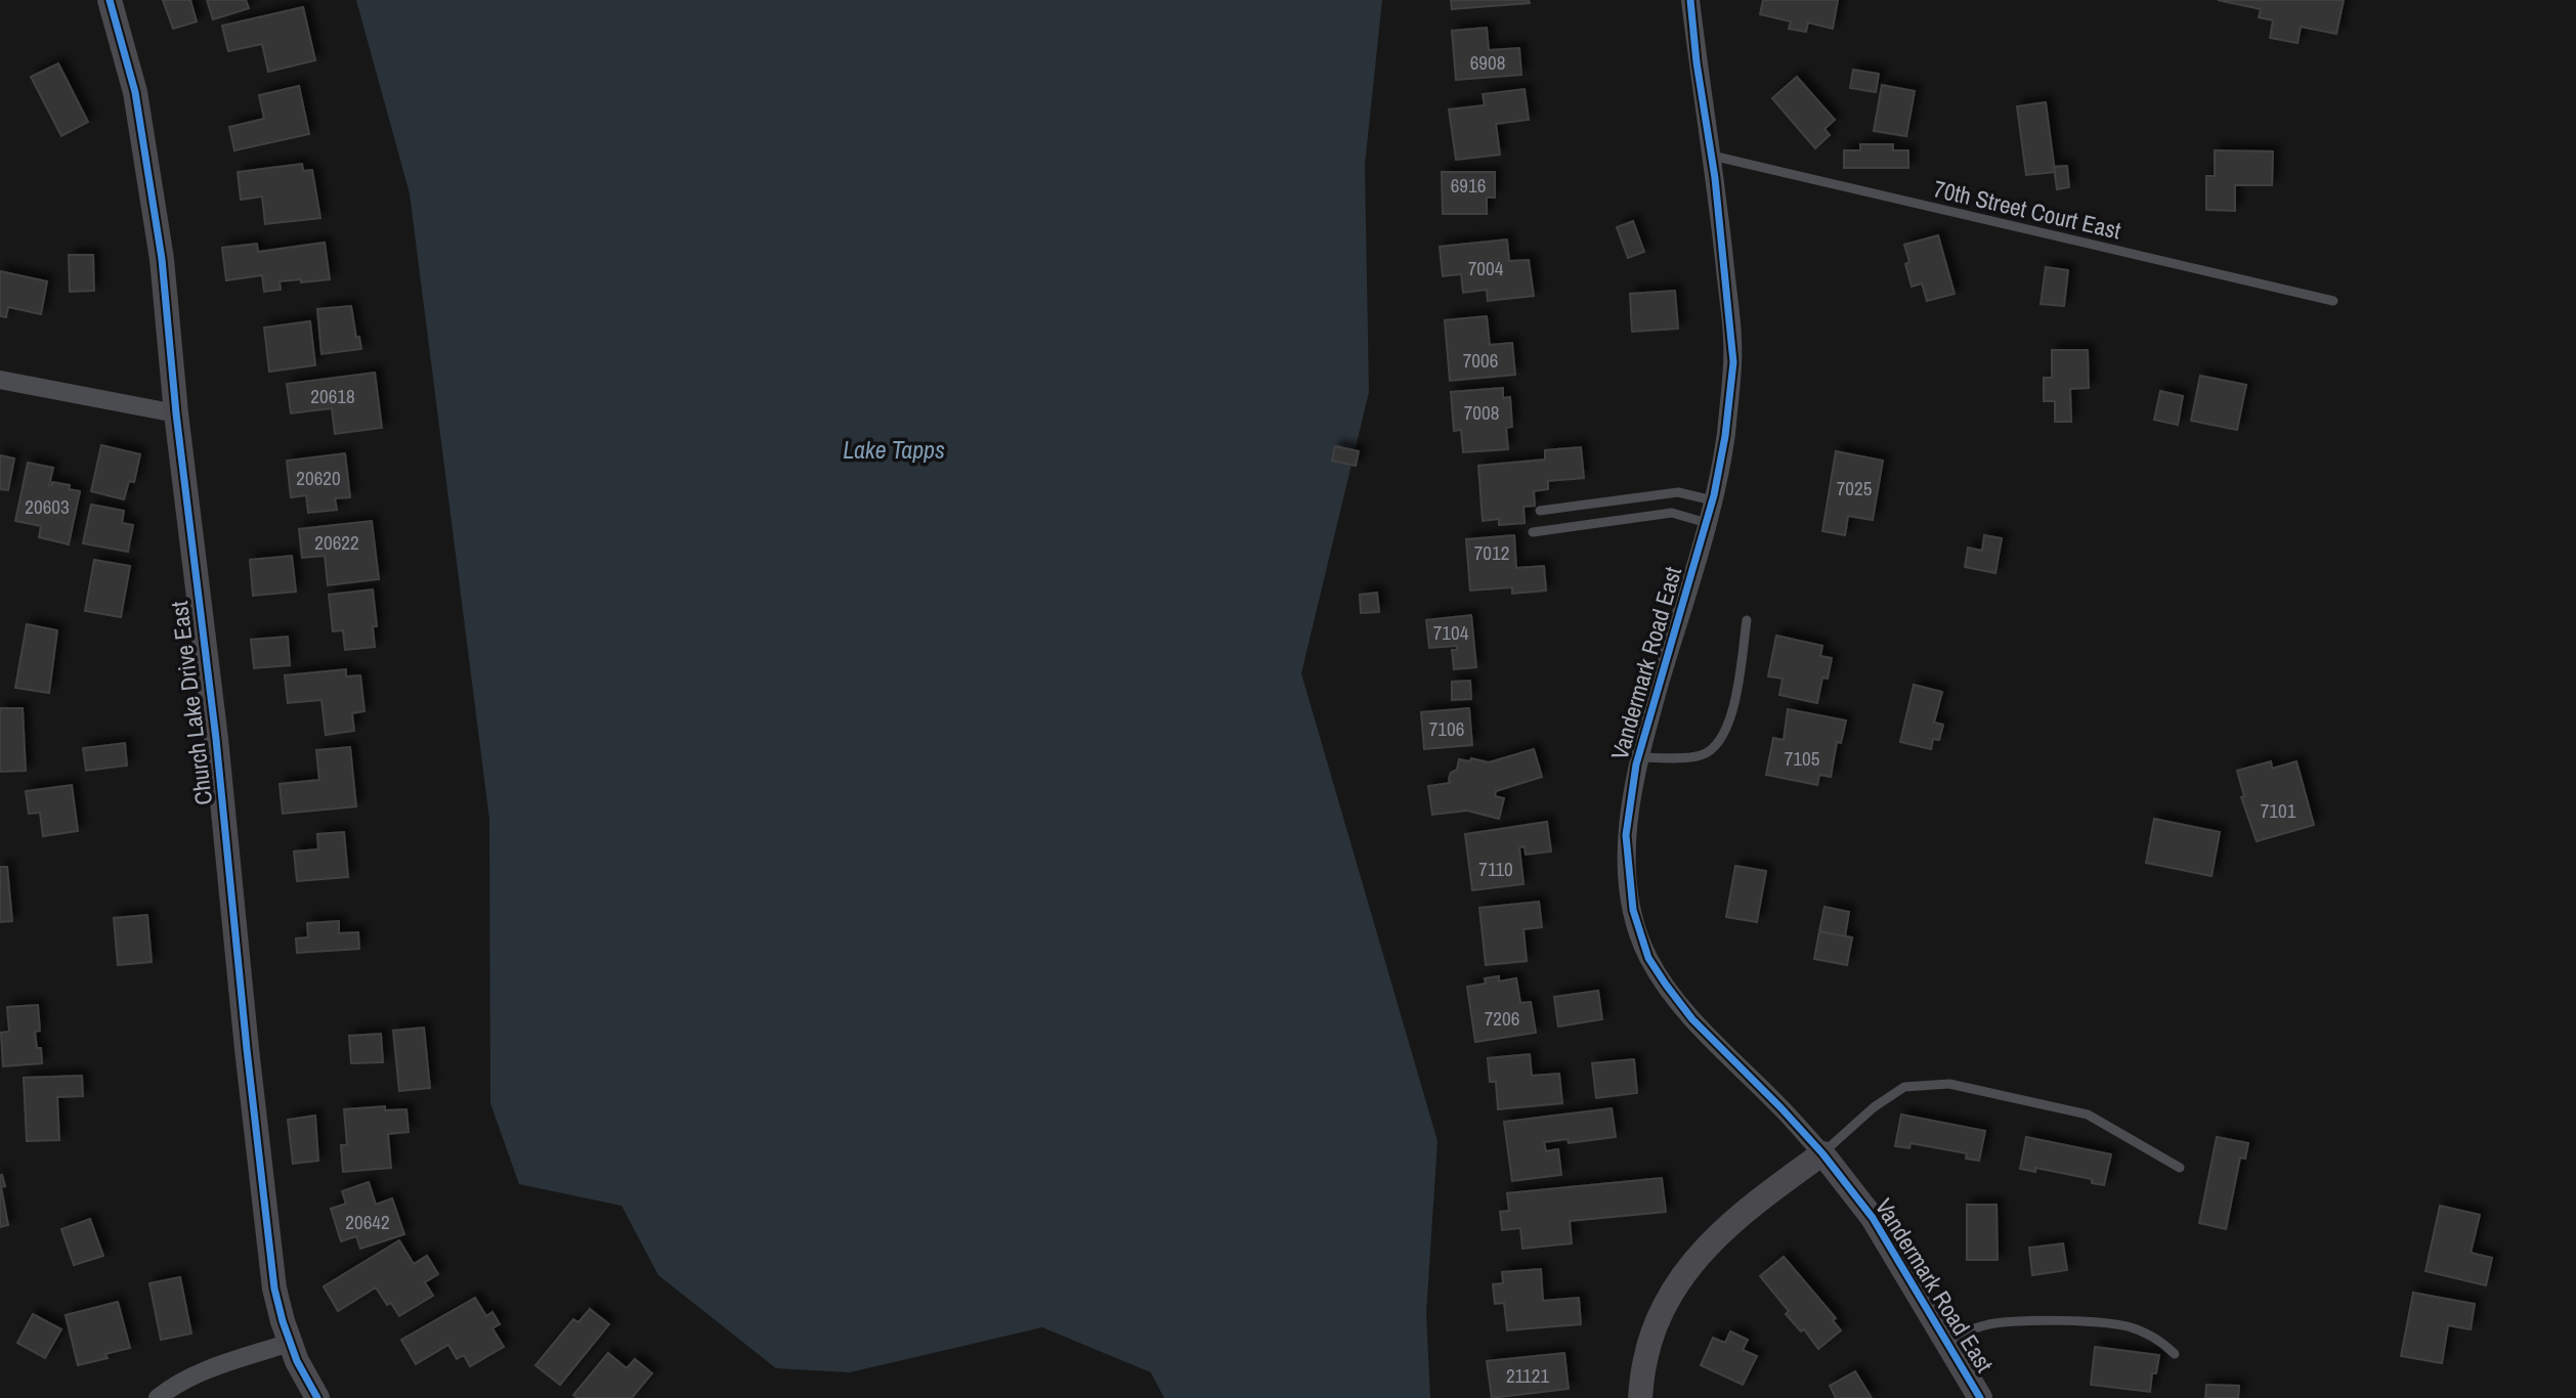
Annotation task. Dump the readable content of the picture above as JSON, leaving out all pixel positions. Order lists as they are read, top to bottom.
{
  "streets": {
    "street": ["Vandermark Road East", "Church Lake Drive East"],
    "lane": ["70th Street Court East"]
  },
  "crossings": [
    ["70th Street Court East", "Vandermark Road East"]
  ],
  "water": ["Lake Tapps"],
  "house_numbers": [
    "6908",
    "6916",
    "7004",
    "7006",
    "20618",
    "7008",
    "20620",
    "7025",
    "20603",
    "20622",
    "7012",
    "7104",
    "7106",
    "7105",
    "7101",
    "7110",
    "7206",
    "20642",
    "21121"
  ]
}
